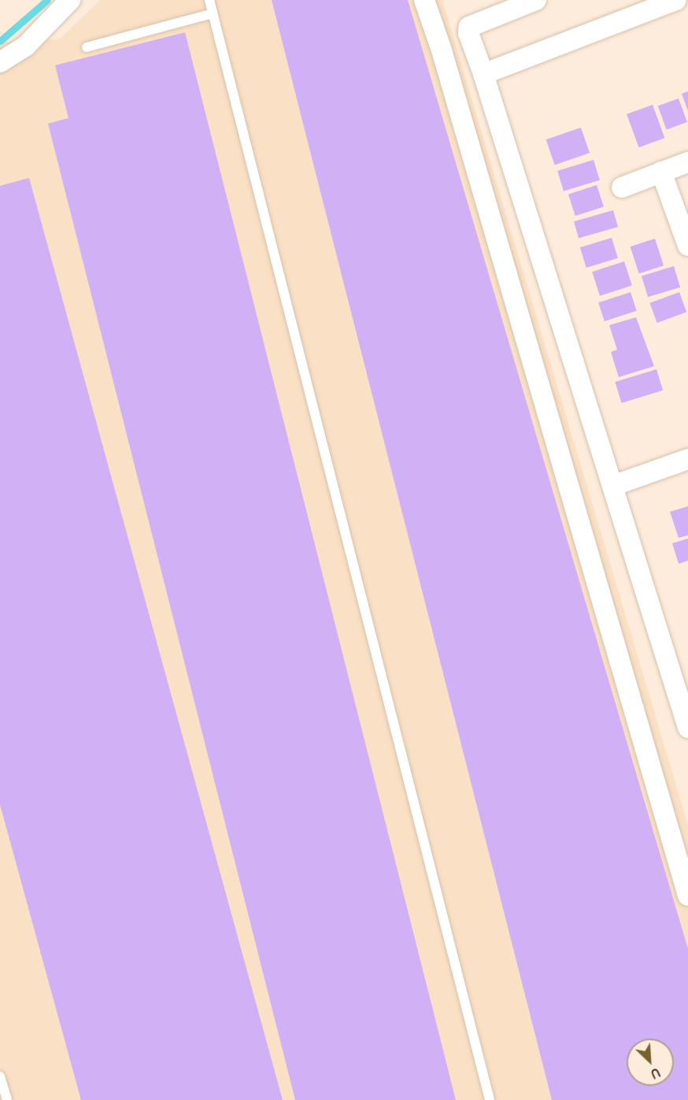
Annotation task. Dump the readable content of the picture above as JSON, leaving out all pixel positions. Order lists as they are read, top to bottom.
{
  "north": "bottom right"
}
